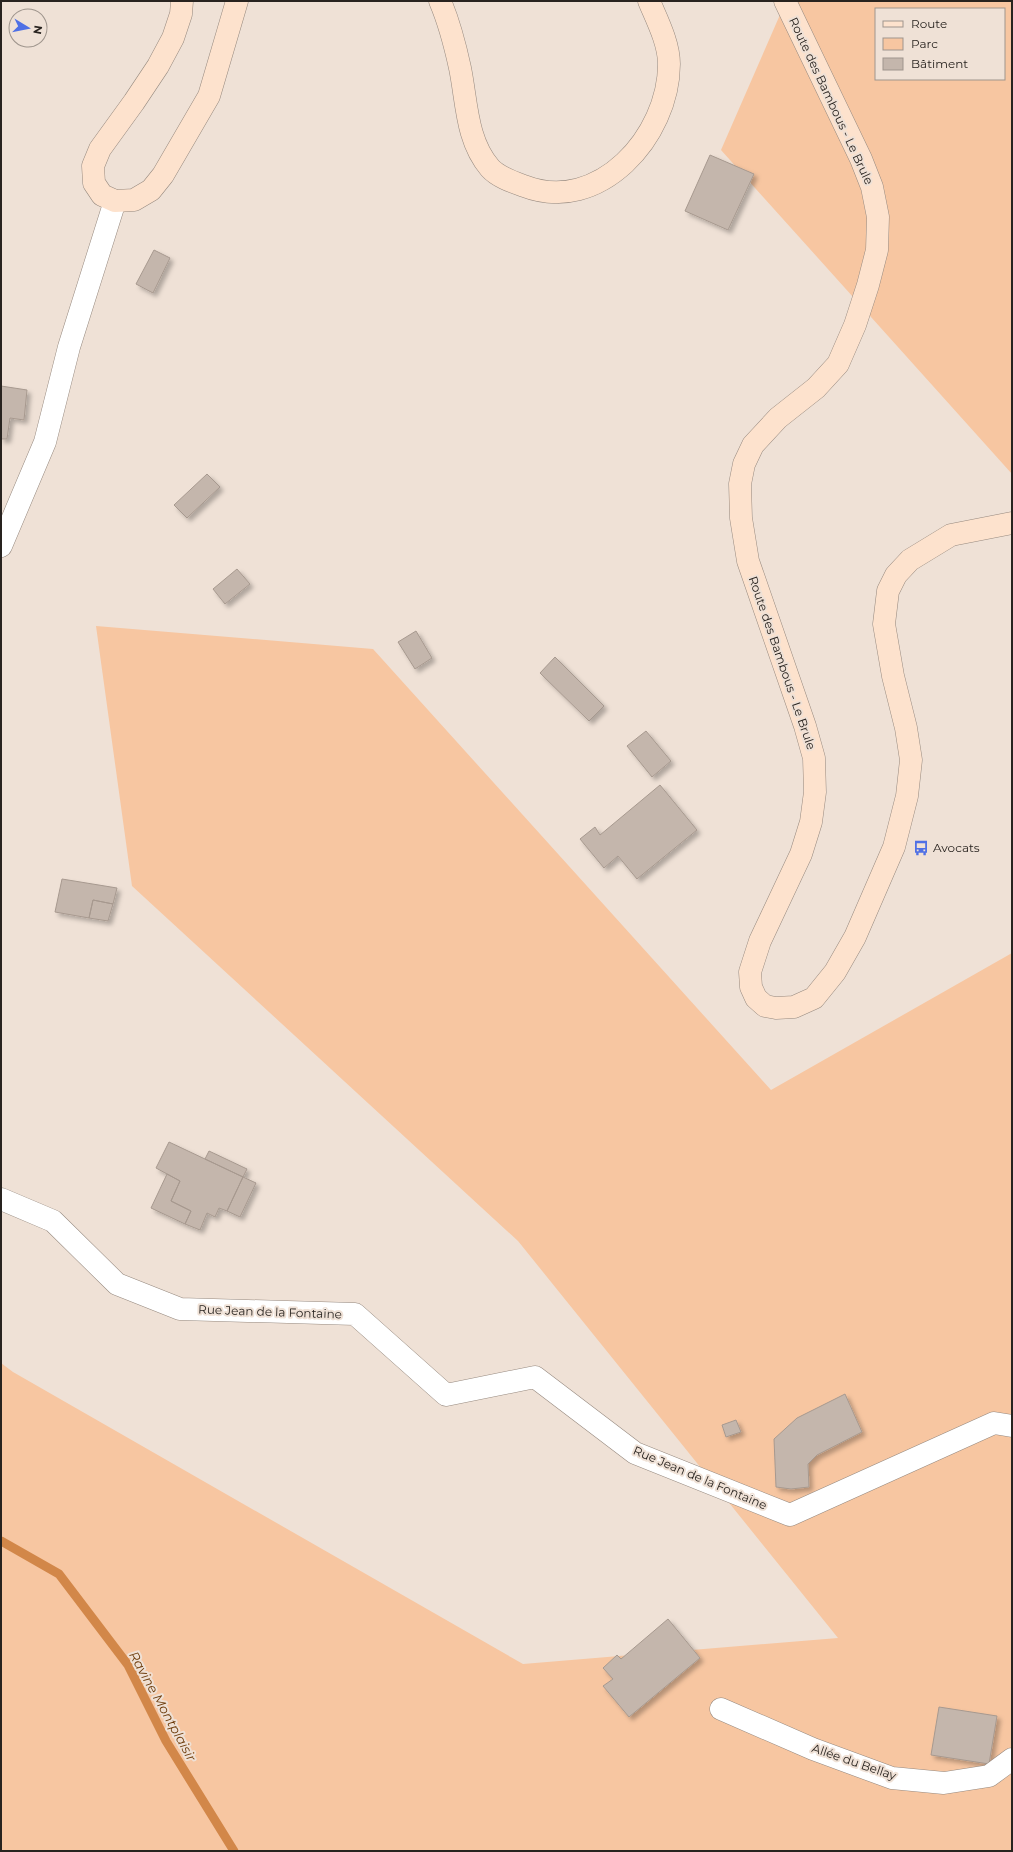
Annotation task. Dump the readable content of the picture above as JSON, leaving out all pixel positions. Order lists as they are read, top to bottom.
{
  "streets": {
    "main road": ["Route des Bambous - Le Brule"],
    "street": ["Rue Jean de la Fontaine", "Allée du Bellay"]
  },
  "water": ["Ravine Montplaisir"],
  "places": {
    "bus stop": ["Avocats"]
  },
  "legend": ["Route", "Parc", "Bâtiment"],
  "north": "right"
}
